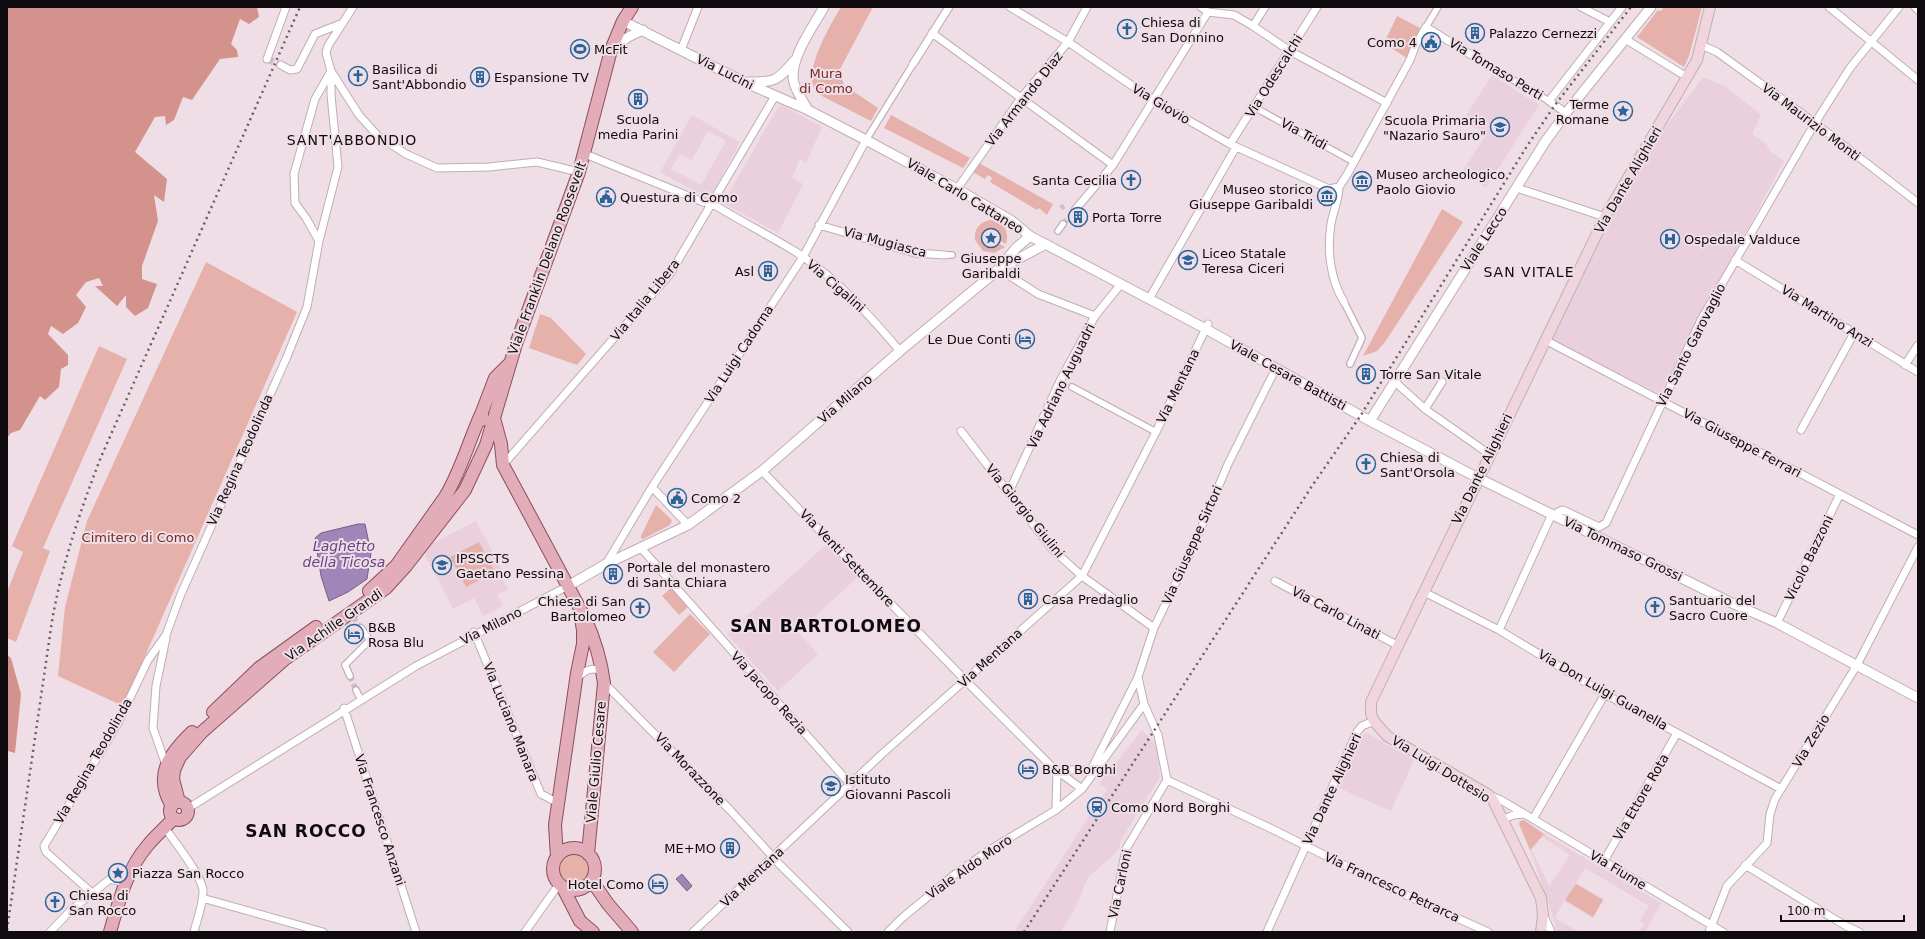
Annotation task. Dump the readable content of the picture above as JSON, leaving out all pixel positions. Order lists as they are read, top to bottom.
{
  "streets": {
    "main road": [
      "Via Dante Alighieri",
      "Viale Franklin Delano Roosevelt",
      "Via Achille Grandi",
      "Viale Giulio Cesare",
      "Via Luigi Dottesio"
    ],
    "street": [
      "Via Tomaso Perti",
      "Via Lucini",
      "Via Odescalchi",
      "Via Armando Diaz",
      "Via Giovio",
      "Via Maurizio Monti",
      "Via Tridi",
      "Viale Carlo Cattaneo",
      "Viale Lecco",
      "Via Mugiasca",
      "Via Cigalini",
      "Via Italia Libera",
      "Via Martino Anzi",
      "Via Santo Garovaglio",
      "Via Luigi Cadorna",
      "Viale Cesare Battisti",
      "Via Adriano Auguadri",
      "Via Mentana",
      "Via Milano",
      "Via Giuseppe Ferrari",
      "Via Regina Teodolinda",
      "Via Giorgio Giulini",
      "Via Giuseppe Sirtori",
      "Via Tommaso Grossi",
      "Via Venti Settembre",
      "Vicolo Bazzoni",
      "Via Carlo Linati",
      "Via Don Luigi Guanella",
      "Via Jacopo Rezia",
      "Via Luciano Manara",
      "Via Zezio",
      "Via Morazzone",
      "Via Ettore Rota",
      "Via Francesco Anzani",
      "Viale Aldo Moro",
      "Via Fiume",
      "Via Carloni",
      "Via Francesco Petrarca"
    ]
  },
  "crossings": [
    ["Via Tomaso Perti", "Viale Lecco"],
    ["Via Lucini", "Viale Carlo Cattaneo"],
    ["Via Lucini", "Viale Franklin Delano Roosevelt"],
    ["Via Lucini", "Via Italia Libera"],
    ["Via Odescalchi", "Via Giovio"],
    ["Via Odescalchi", "Via Tridi"],
    ["Via Odescalchi", "Viale Carlo Cattaneo"],
    ["Via Odescalchi", "Viale Cesare Battisti"],
    ["Via Armando Diaz", "Via Giovio"],
    ["Via Armando Diaz", "Viale Carlo Cattaneo"],
    ["Via Maurizio Monti", "Via Dante Alighieri"],
    ["Via Maurizio Monti", "Via Santo Garovaglio"],
    ["Via Dante Alighieri", "Via Giuseppe Ferrari"],
    ["Via Dante Alighieri", "Via Tommaso Grossi"],
    ["Via Dante Alighieri", "Via Carlo Linati"],
    ["Via Dante Alighieri", "Via Don Luigi Guanella"],
    ["Via Dante Alighieri", "Via Luigi Dottesio"],
    ["Via Dante Alighieri", "Via Francesco Petrarca"],
    ["Viale Carlo Cattaneo", "Via Luigi Cadorna"],
    ["Viale Carlo Cattaneo", "Viale Cesare Battisti"],
    ["Viale Carlo Cattaneo", "Via Adriano Auguadri"],
    ["Viale Carlo Cattaneo", "Via Milano"],
    ["Viale Lecco", "Viale Cesare Battisti"],
    ["Viale Lecco", "Via Tommaso Grossi"],
    ["Via Mugiasca", "Via Luigi Cadorna"],
    ["Viale Franklin Delano Roosevelt", "Via Cigalini"],
    ["Viale Franklin Delano Roosevelt", "Via Achille Grandi"],
    ["Via Cigalini", "Via Italia Libera"],
    ["Via Cigalini", "Via Luigi Cadorna"],
    ["Via Cigalini", "Via Milano"],
    ["Via Martino Anzi", "Via Santo Garovaglio"],
    ["Via Santo Garovaglio", "Via Giuseppe Ferrari"],
    ["Via Santo Garovaglio", "Via Tommaso Grossi"],
    ["Via Luigi Cadorna", "Via Milano"],
    ["Viale Cesare Battisti", "Via Mentana"],
    ["Viale Cesare Battisti", "Via Giuseppe Sirtori"],
    ["Viale Cesare Battisti", "Via Tommaso Grossi"],
    ["Via Adriano Auguadri", "Via Giorgio Giulini"],
    ["Via Mentana", "Via Giorgio Giulini"],
    ["Via Mentana", "Via Venti Settembre"],
    ["Via Mentana", "Via Jacopo Rezia"],
    ["Via Mentana", "Via Morazzone"],
    ["Via Milano", "Via Venti Settembre"],
    ["Via Milano", "Via Achille Grandi"],
    ["Via Milano", "Via Jacopo Rezia"],
    ["Via Milano", "Via Luciano Manara"],
    ["Via Milano", "Viale Giulio Cesare"],
    ["Via Milano", "Via Francesco Anzani"],
    ["Via Giuseppe Ferrari", "Vicolo Bazzoni"],
    ["Via Giorgio Giulini", "Via Giuseppe Sirtori"],
    ["Via Giuseppe Sirtori", "Via Venti Settembre"],
    ["Via Tommaso Grossi", "Vicolo Bazzoni"],
    ["Via Tommaso Grossi", "Via Zezio"],
    ["Via Venti Settembre", "Viale Aldo Moro"],
    ["Via Don Luigi Guanella", "Via Zezio"],
    ["Via Don Luigi Guanella", "Via Ettore Rota"],
    ["Via Luciano Manara", "Viale Giulio Cesare"],
    ["Via Zezio", "Via Fiume"],
    ["Viale Giulio Cesare", "Via Morazzone"],
    ["Via Luigi Dottesio", "Via Fiume"],
    ["Via Ettore Rota", "Via Fiume"],
    ["Via Carloni", "Via Francesco Petrarca"]
  ],
  "districts": [
    "SANT'ABBONDIO",
    "SAN VITALE",
    "SAN BARTOLOMEO",
    "SAN ROCCO"
  ],
  "water": ["Laghetto della Ticosa"],
  "parks": ["Mura di Como", "Cimitero di Como"],
  "places": {
    "church": [
      "Chiesa di San Donnino",
      "Basilica di Sant'Abbondio",
      "Santa Cecilia",
      "Chiesa di Sant'Orsola",
      "Santuario del Sacro Cuore",
      "Chiesa di San Bartolomeo",
      "Chiesa di San Rocco"
    ],
    "building": [
      "Palazzo Cernezzi",
      "Espansione TV",
      "Scuola media Parini",
      "Porta Torre",
      "Asl",
      "Torre San Vitale",
      "Portale del monastero di Santa Chiara",
      "Casa Predaglio",
      "ME+MO"
    ],
    "public building": ["Como 4", "Questura di Como", "Como 2"],
    "sports": ["McFit"],
    "place": ["Terme Romane", "Giuseppe Garibaldi", "Piazza San Rocco"],
    "school or university": [
      "Scuola Primaria \"Nazario Sauro\"",
      "Liceo Statale Teresa Ciceri",
      "IPSSCTS Gaetano Pessina",
      "Istituto Giovanni Pascoli"
    ],
    "museum": ["Museo archeologico Paolo Giovio", "Museo storico Giuseppe Garibaldi"],
    "hospital": ["Ospedale Valduce"],
    "hotel": [
      "Le Due Conti",
      "B&B Rosa Blu",
      "B&B Borghi",
      "Hotel Como"
    ],
    "station": ["Como Nord Borghi"]
  },
  "scale_bar": "100 m"
}
